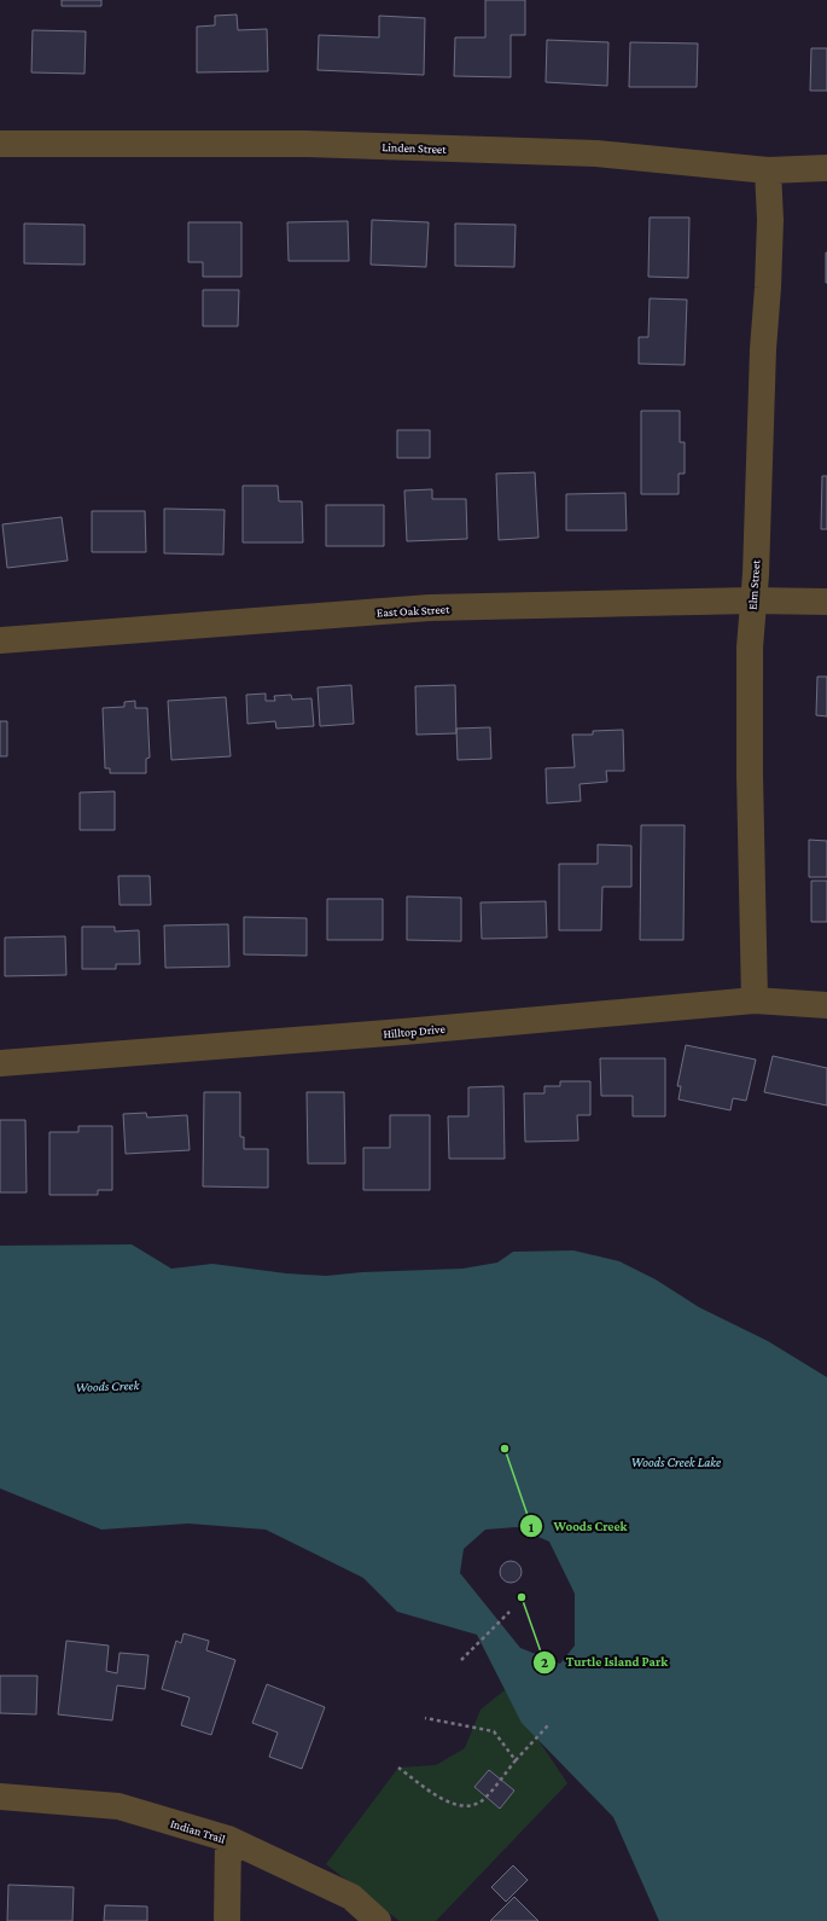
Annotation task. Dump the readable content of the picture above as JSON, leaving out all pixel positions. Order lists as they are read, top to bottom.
{
  "streets": {
    "street": [
      "Linden Street",
      "Elm Street",
      "East Oak Street",
      "Hilltop Drive",
      "Indian Trail"
    ]
  },
  "crossings": [
    ["Linden Street", "Elm Street"],
    ["Elm Street", "East Oak Street"],
    ["Elm Street", "Hilltop Drive"]
  ],
  "water": ["Woods Creek", "Woods Creek Lake"],
  "places": ["Woods Creek", "Turtle Island Park"]
}
